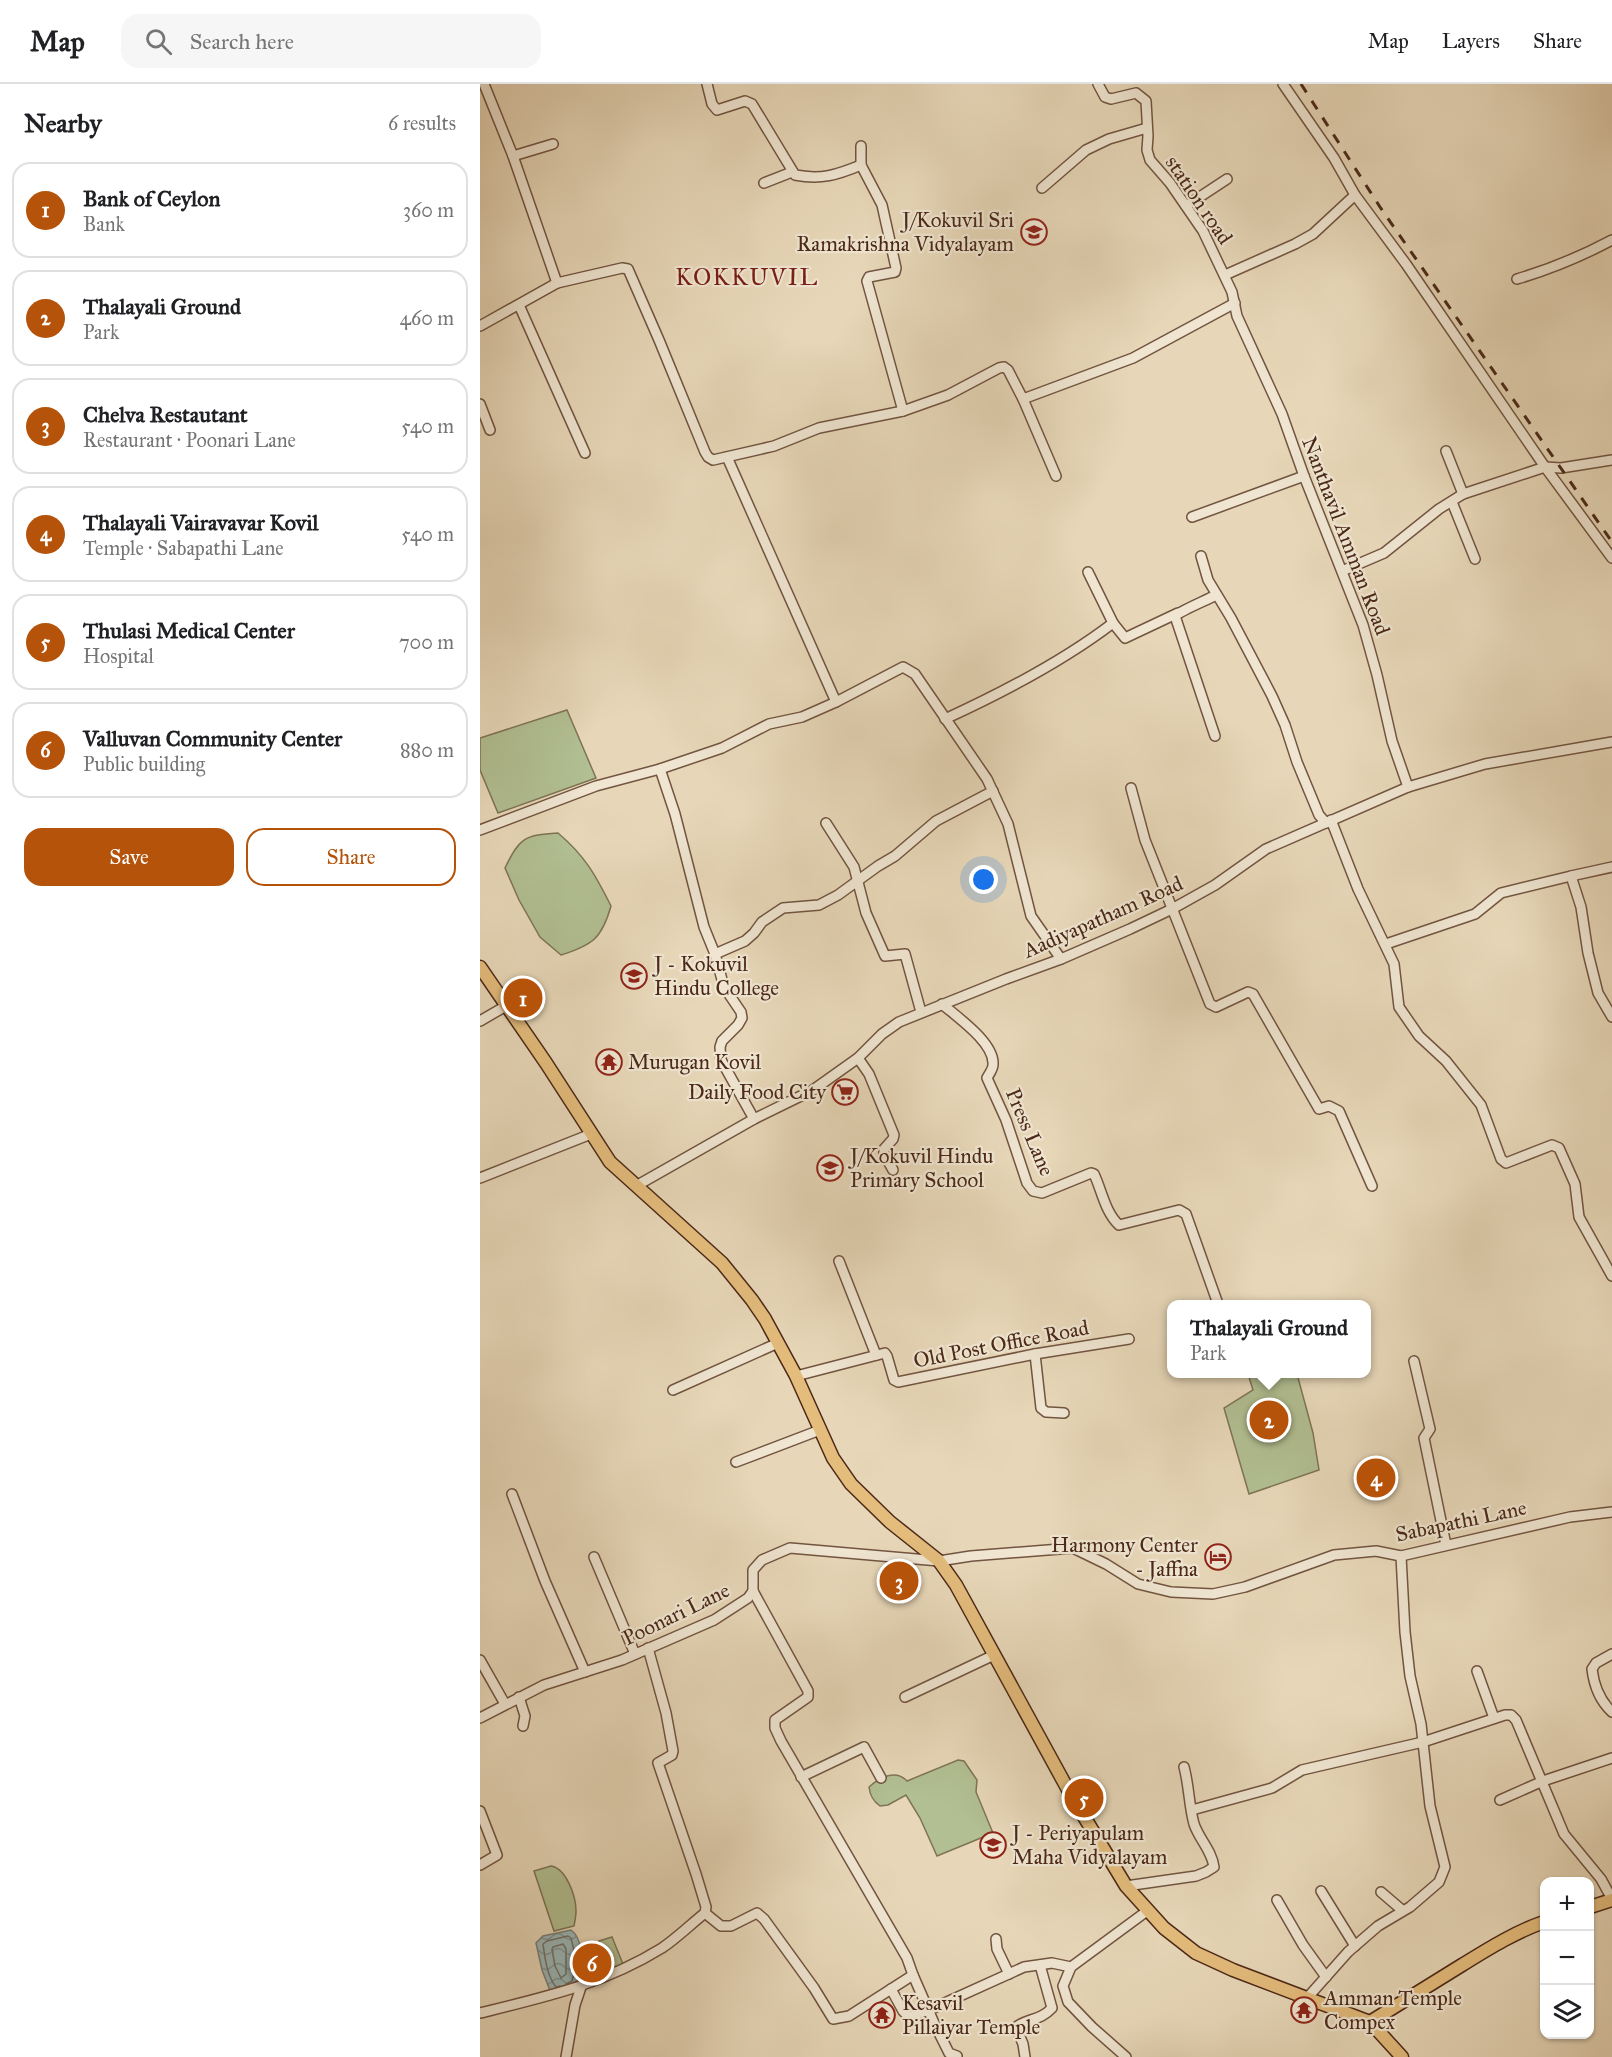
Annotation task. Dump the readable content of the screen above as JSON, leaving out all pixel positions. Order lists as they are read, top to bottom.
{
  "streets": {
    "street": [
      "station road",
      "Nanthavil Amman Road",
      "Aadiyapatham Road",
      "Press Lane",
      "Old Post Office Road",
      "Sabapathi Lane",
      "Poonari Lane"
    ]
  },
  "crossings": [
    ["station road", "Nanthavil Amman Road"],
    ["Nanthavil Amman Road", "Aadiyapatham Road"],
    ["Aadiyapatham Road", "Press Lane"],
    ["Sabapathi Lane", "Poonari Lane"]
  ],
  "districts": ["KOKKUVIL"],
  "places": {
    "school or university": [
      "J/Kokuvil Sri Ramakrishna Vidyalayam",
      "J - Kokuvil Hindu College",
      "J/Kokuvil Hindu Primary School",
      "J - Periyapulam Maha Vidyalayam"
    ],
    "temple": ["Murugan Kovil", "Amman Temple Compex", "Kesavil Pillaiyar Temple"],
    "supermarket": ["Daily Food City"],
    "hotel": ["Harmony Center - Jaffna"]
  },
  "page": {
    "header": "Map",
    "search": "Search here",
    "nav": ["Map", "Layers", "Share"],
    "heading": ["Nearby", "6 results"],
    "list": [
      {
        "mark": "1",
        "name": "Bank of Ceylon",
        "note": "Bank",
        "value": "360 m"
      },
      {
        "mark": "2",
        "name": "Thalayali Ground",
        "note": "Park",
        "value": "460 m"
      },
      {
        "mark": "3",
        "name": "Chelva Restautant",
        "note": "Restaurant · Poonari Lane",
        "value": "540 m"
      },
      {
        "mark": "4",
        "name": "Thalayali Vairavavar Kovil",
        "note": "Temple · Sabapathi Lane",
        "value": "540 m"
      },
      {
        "mark": "5",
        "name": "Thulasi Medical Center",
        "note": "Hospital",
        "value": "700 m"
      },
      {
        "mark": "6",
        "name": "Valluvan Community Center",
        "note": "Public building",
        "value": "880 m"
      }
    ],
    "buttons": ["Save", "Share"],
    "pins": [
      "1",
      "2",
      "4",
      "3",
      "5",
      "6"
    ],
    "popup": ["Thalayali Ground", "Park"],
    "map_buttons": ["+", "−"]
  }
}
